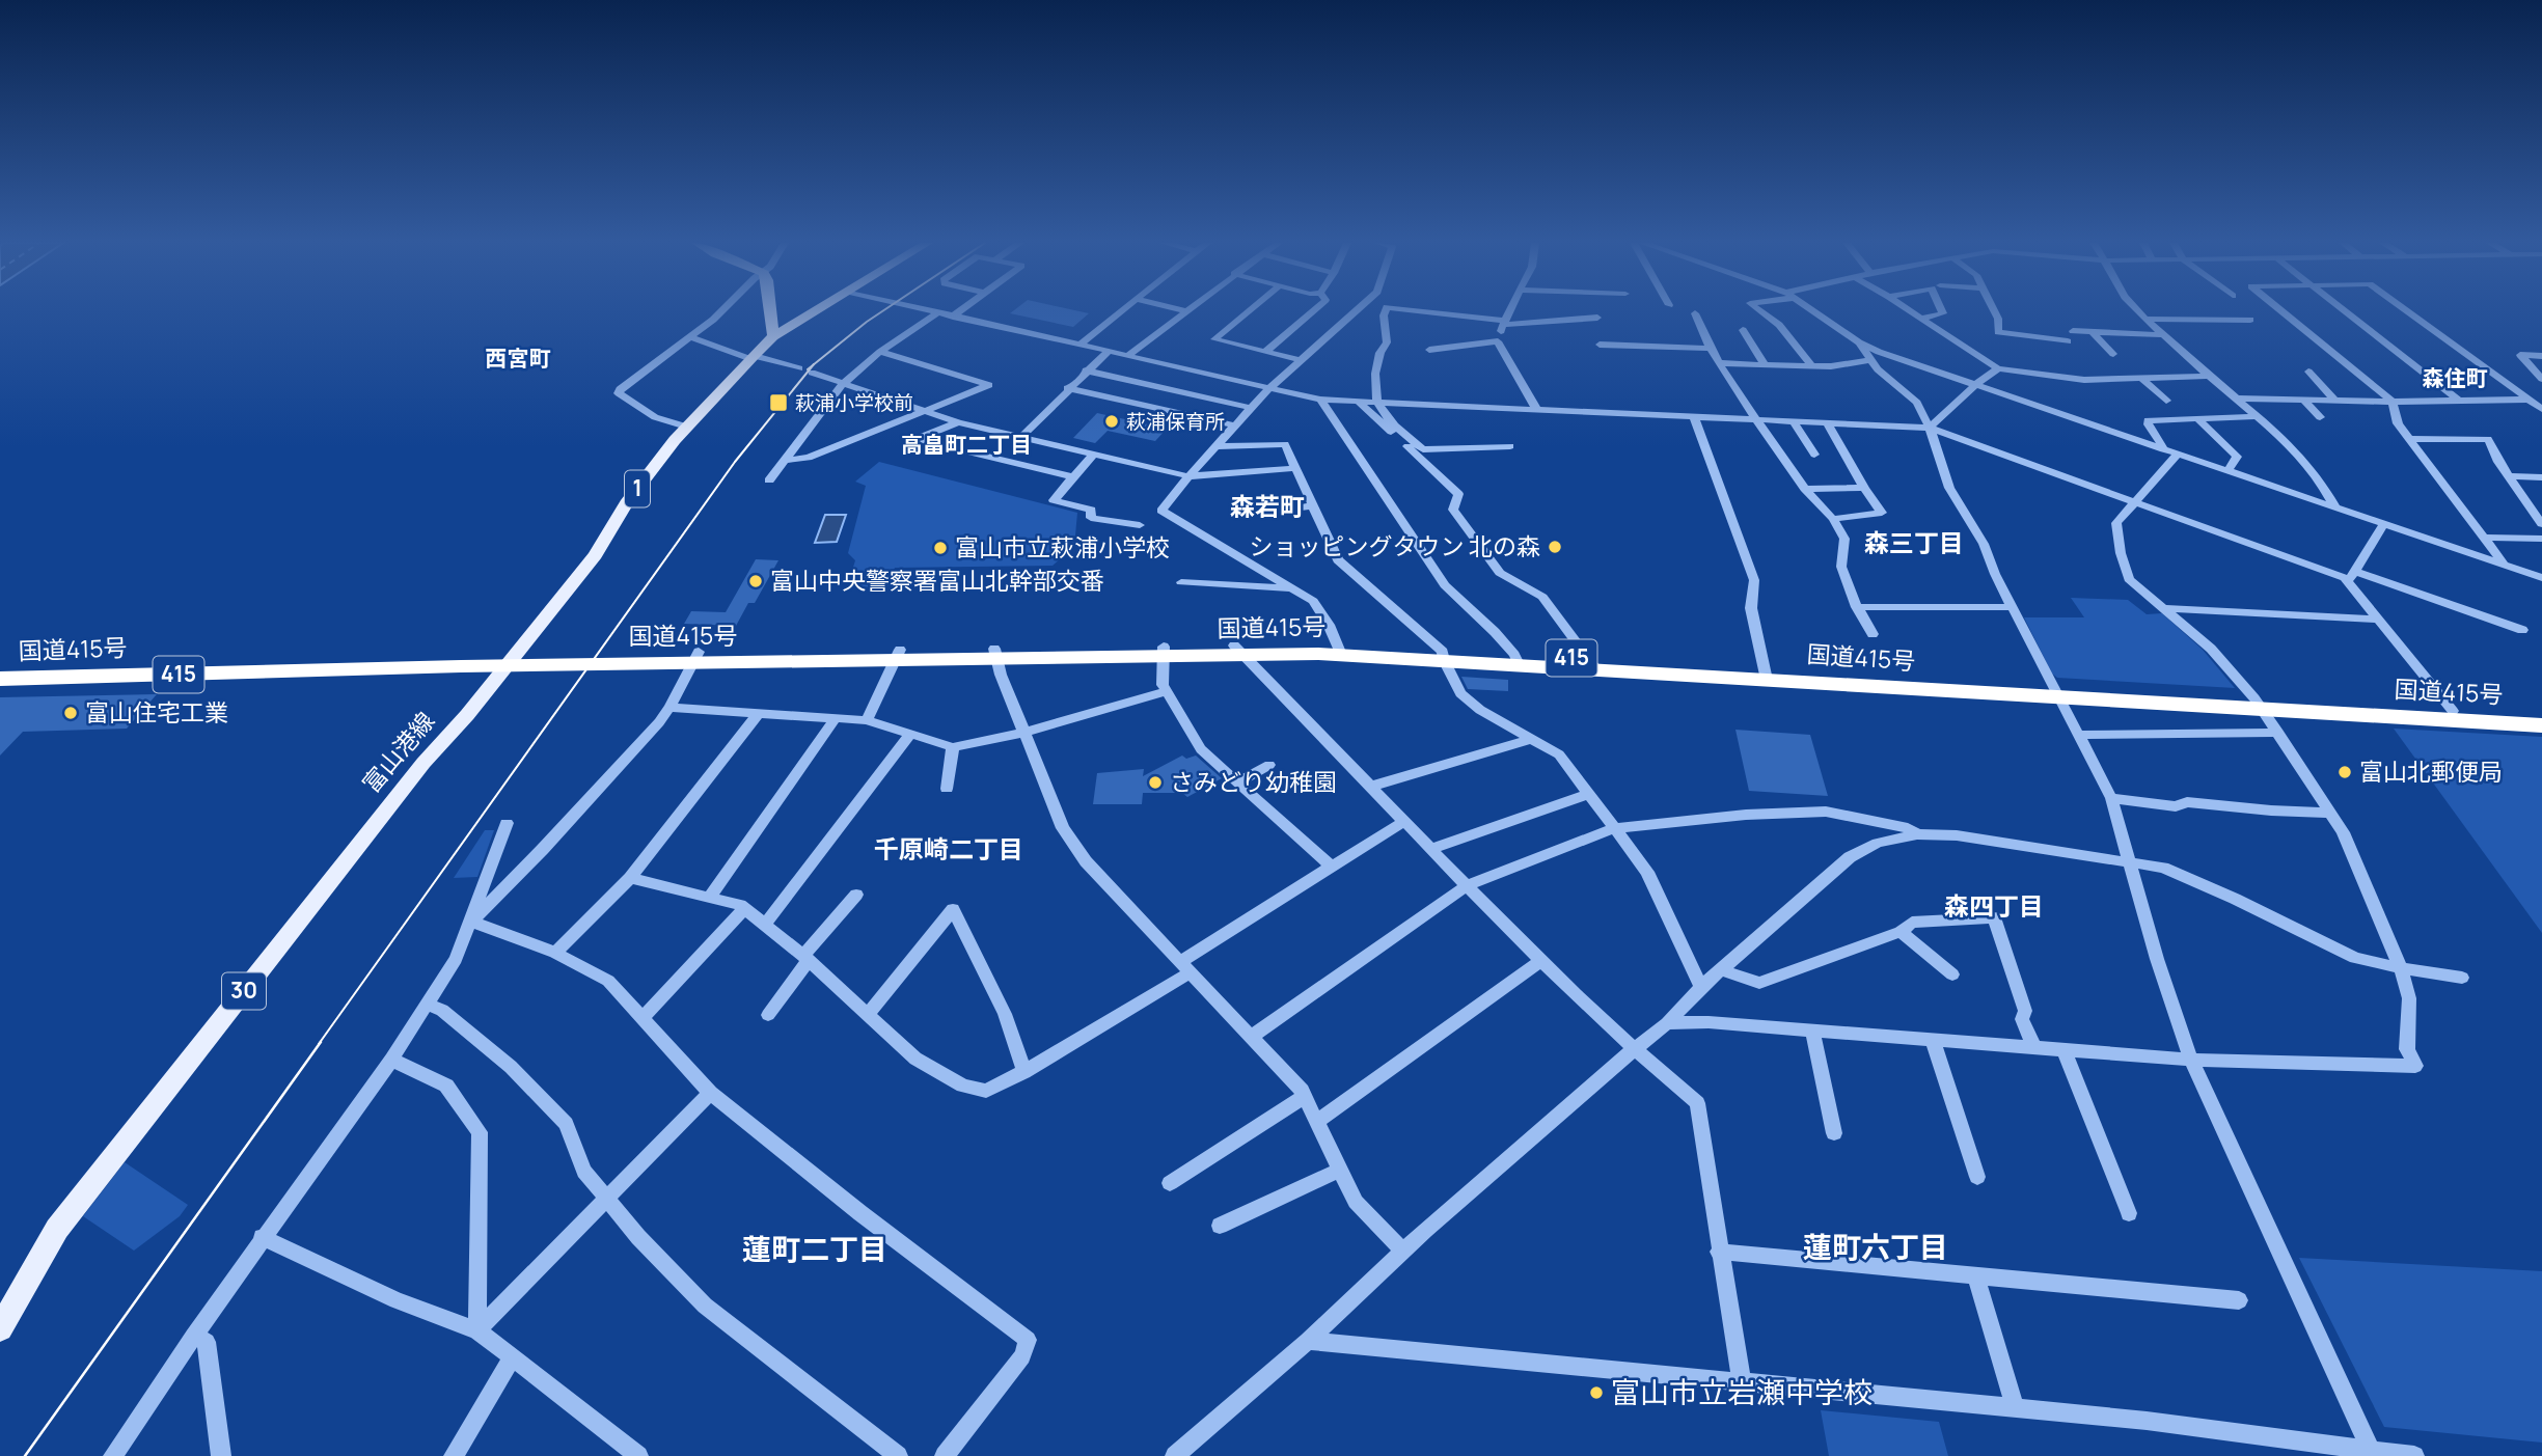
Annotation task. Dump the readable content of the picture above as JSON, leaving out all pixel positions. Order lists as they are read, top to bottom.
{
  "streets": {
    "highway": ["国道415号", "415"],
    "main road": ["1", "富山港線", "30"]
  },
  "crossings": [
    ["1", "富山港線"],
    ["国道415号", "富山港線"]
  ],
  "districts": [
    "西宮町",
    "森住町",
    "高畠町二丁目",
    "森若町",
    "森三丁目",
    "千原崎二丁目",
    "森四丁目",
    "蓮町六丁目",
    "蓮町二丁目"
  ],
  "places": {
    "transit": ["萩浦小学校前"],
    "other": [
      "萩浦保育所",
      "ショッピングタウン 北の森",
      "富山市立萩浦小学校",
      "富山中央警察署富山北幹部交番",
      "富山住宅工業",
      "富山北郵便局",
      "さみどり幼稚園",
      "富山市立岩瀬中学校"
    ]
  }
}
